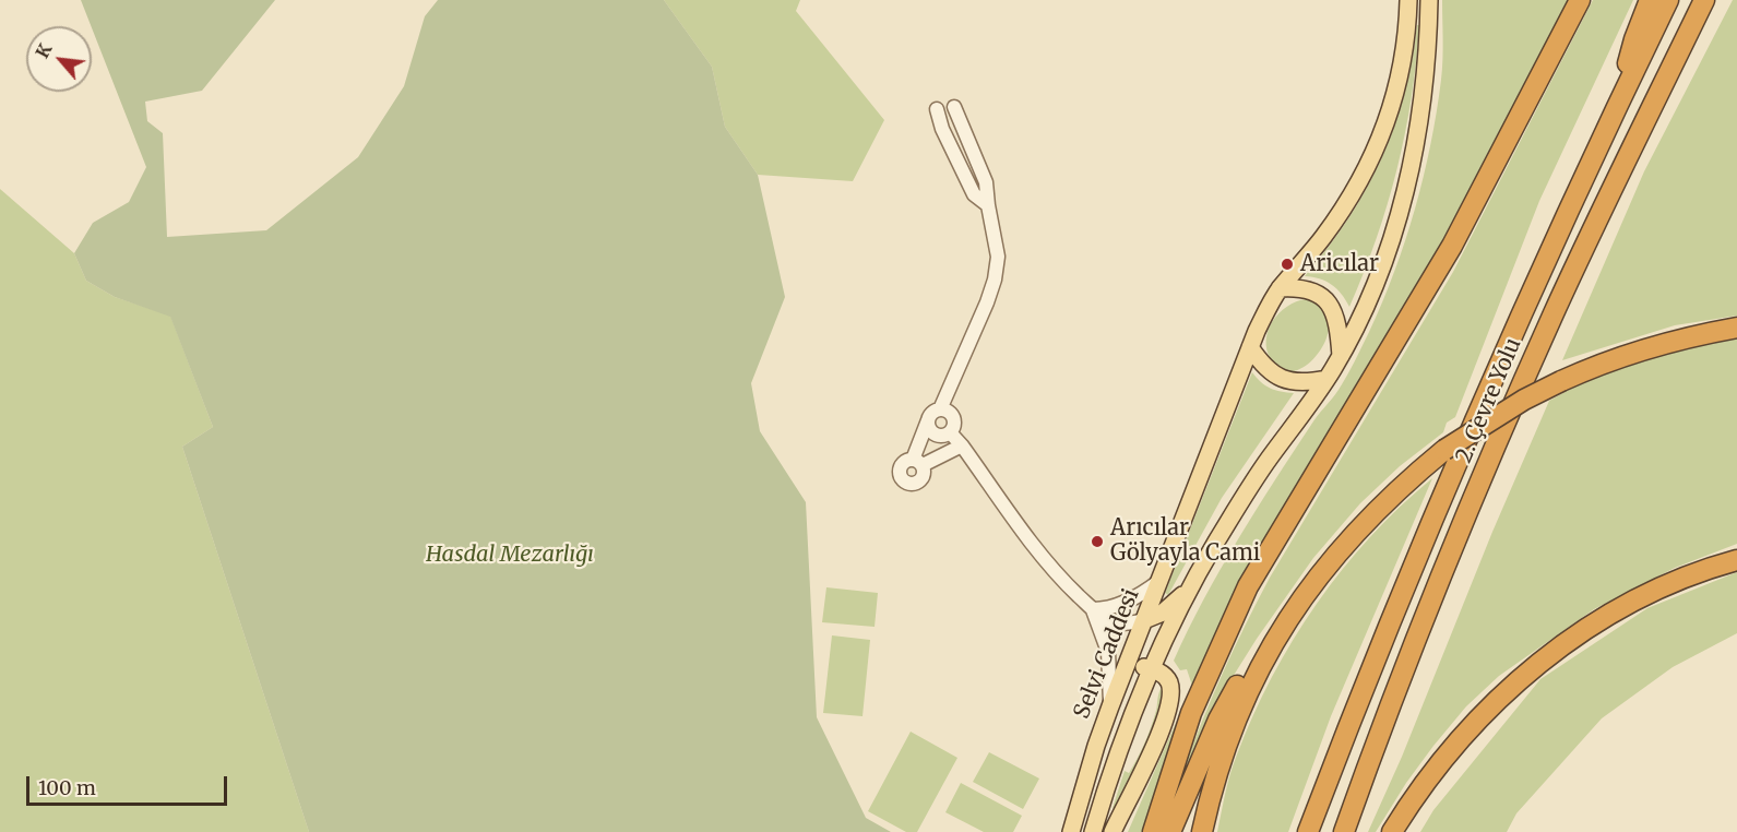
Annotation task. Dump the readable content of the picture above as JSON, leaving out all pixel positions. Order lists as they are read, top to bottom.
{
  "streets": {
    "highway": ["2. Çevre Yolu"],
    "main road": ["Selvi Caddesi"]
  },
  "parks": ["Hasdal Mezarlığı"],
  "places": ["Aricılar", "Arıcılar Gölyayla Cami"],
  "scale_bar": "100 m",
  "north": "top left"
}
